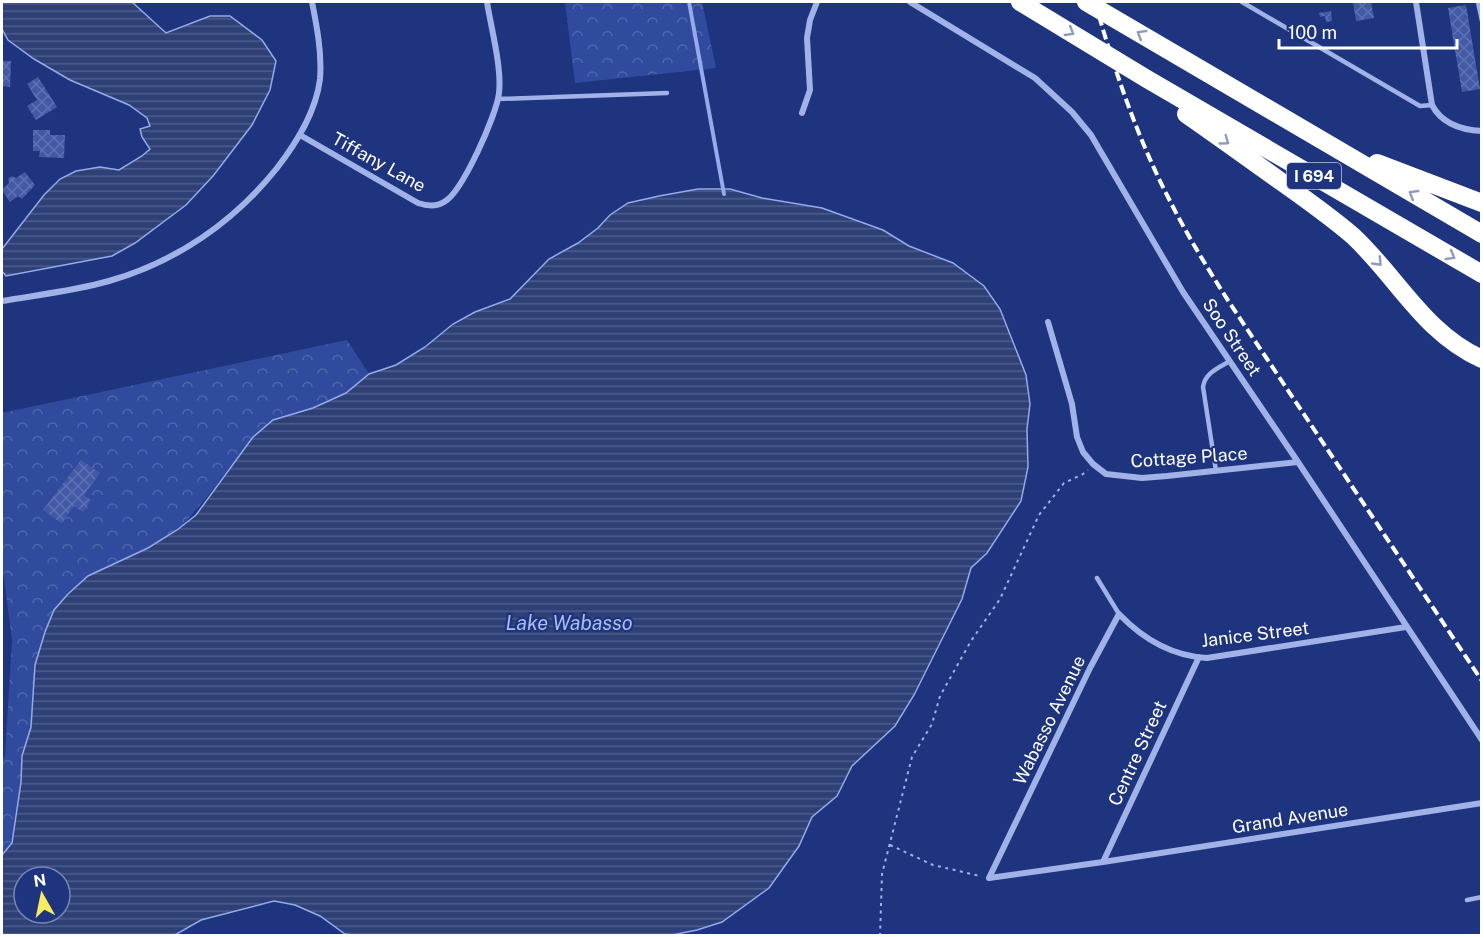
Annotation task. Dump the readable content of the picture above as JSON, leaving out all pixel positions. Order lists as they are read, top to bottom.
{
  "streets": {
    "highway": ["I 694"],
    "street": [
      "Tiffany Lane",
      "Soo Street",
      "Cottage Place",
      "Janice Street",
      "Wabasso Avenue",
      "Centre Street",
      "Grand Avenue"
    ]
  },
  "crossings": [
    ["Soo Street", "Cottage Place"],
    ["Soo Street", "Janice Street"],
    ["Janice Street", "Wabasso Avenue"],
    ["Janice Street", "Centre Street"],
    ["Wabasso Avenue", "Grand Avenue"],
    ["Centre Street", "Grand Avenue"]
  ],
  "water": ["Lake Wabasso"],
  "scale_bar": "100 m",
  "north": "top"
}
